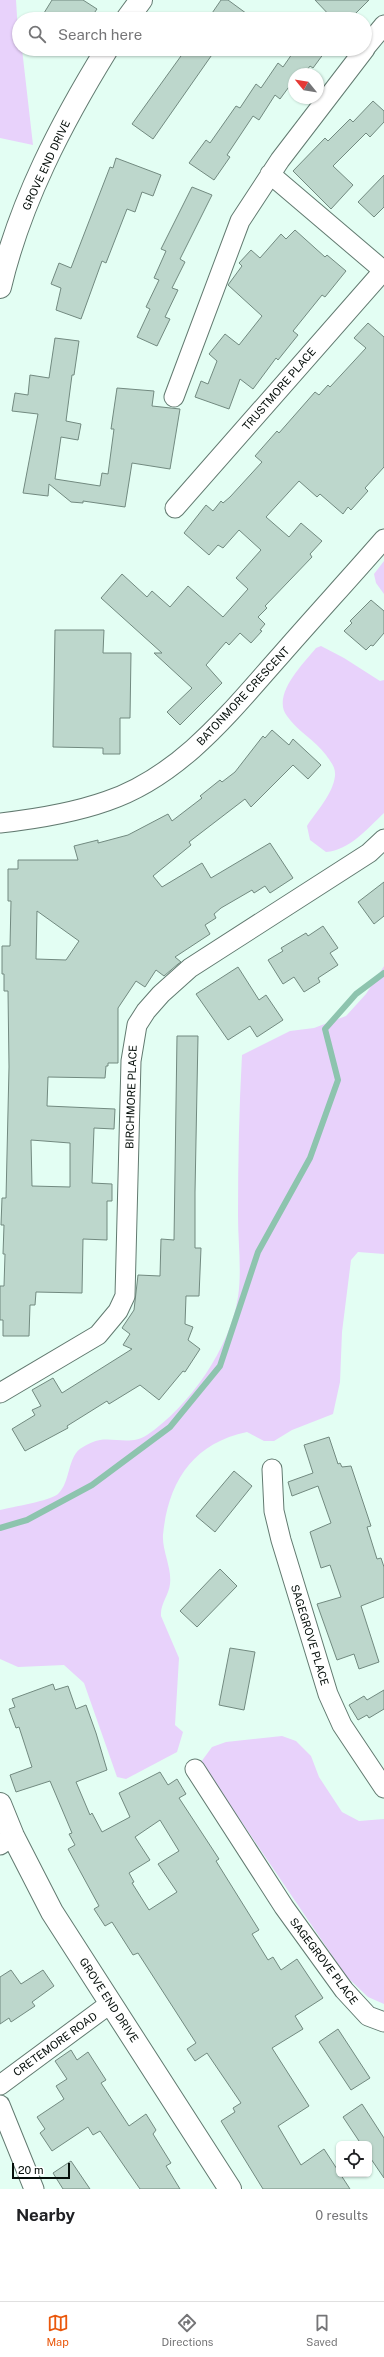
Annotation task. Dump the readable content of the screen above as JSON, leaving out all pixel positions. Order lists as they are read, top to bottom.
{
  "streets": {
    "street": [
      "GROVE END DRIVE",
      "TRUSTMORE PLACE",
      "BATONMORE CRESCENT",
      "BIRCHMORE PLACE",
      "SAGEGROVE PLACE",
      "CRETEMORE ROAD"
    ]
  },
  "crossings": [
    ["GROVE END DRIVE", "CRETEMORE ROAD"]
  ],
  "scale_bar": "20 m",
  "north": "top left",
  "page": {
    "search": "Search here",
    "scale": "20 m",
    "heading": ["Nearby", "0 results"],
    "nav": ["Map", "Directions", "Saved"]
  }
}
